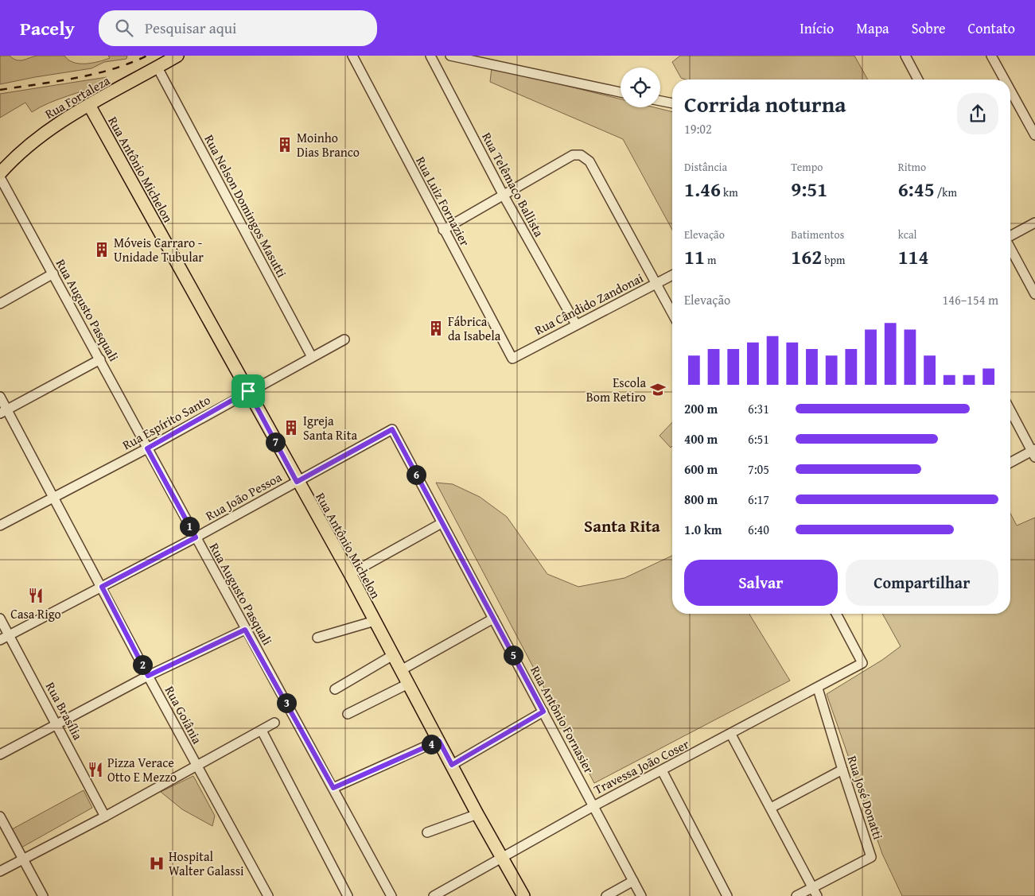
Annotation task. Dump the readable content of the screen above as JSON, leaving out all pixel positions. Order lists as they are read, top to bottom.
{
  "streets": {
    "main road": ["Rua Fortaleza", "Rua Antônio Michelon"],
    "street": [
      "Rua Telêmaco Ballista",
      "Rua Luiz Fornazier",
      "Rua Nelson Domingos Masutti",
      "Rua Cândido Zandonai",
      "Rua Augusto Pasquali",
      "Rua Espírito Santo",
      "Rua João Pessoa",
      "Rua Brasília",
      "Rua Goiânia",
      "Rua Antônio Fornasier",
      "Travessa João Coser",
      "Rua José Donatti"
    ]
  },
  "crossings": [
    ["Rua Fortaleza", "Rua Antônio Michelon"],
    ["Rua Fortaleza", "Rua Nelson Domingos Masutti"],
    ["Rua Antônio Michelon", "Rua Espírito Santo"],
    ["Rua Antônio Michelon", "Rua João Pessoa"],
    ["Rua Antônio Michelon", "Travessa João Coser"],
    ["Rua Telêmaco Ballista", "Rua Cândido Zandonai"],
    ["Rua Luiz Fornazier", "Rua Cândido Zandonai"],
    ["Rua Nelson Domingos Masutti", "Rua Espírito Santo"],
    ["Rua Augusto Pasquali", "Rua Espírito Santo"],
    ["Rua Augusto Pasquali", "Rua João Pessoa"],
    ["Rua Espírito Santo", "Rua Goiânia"],
    ["Rua João Pessoa", "Rua Brasília"],
    ["Rua João Pessoa", "Rua Goiânia"],
    ["Rua João Pessoa", "Rua Antônio Fornasier"],
    ["Rua Antônio Fornasier", "Travessa João Coser"],
    ["Travessa João Coser", "Rua José Donatti"]
  ],
  "districts": ["Santa Rita"],
  "places": {
    "building": [
      "Moinho Dias Branco",
      "Móveis Carraro - Unidade Tubular",
      "Fábrica da Isabela",
      "Igreja Santa Rita"
    ],
    "school or university": ["Escola Bom Retiro"],
    "restaurant": ["Casa Rigo", "Pizza Verace Otto E Mezzo"],
    "hospital": ["Hospital Walter Galassi"]
  },
  "page": {
    "header": "Pacely",
    "search": "Pesquisar aqui",
    "nav": [
      "Início",
      "Mapa",
      "Sobre",
      "Contato"
    ],
    "heading": ["Corrida noturna", "19:02"],
    "stats": [
      ["Distância", "1.46 km"],
      ["Tempo", "9:51"],
      ["Ritmo", "6:45 /km"],
      ["Elevação", "11 m"],
      ["Batimentos", "162 bpm"],
      ["kcal", "114"]
    ],
    "chart": ["Elevação", "146–154 m"],
    "list": [
      {
        "name": "200 m",
        "note": "6:31"
      },
      {
        "name": "400 m",
        "note": "6:51"
      },
      {
        "name": "600 m",
        "note": "7:05"
      },
      {
        "name": "800 m",
        "note": "6:17"
      },
      {
        "name": "1.0 km",
        "note": "6:40"
      }
    ],
    "pins": [
      "7",
      "6",
      "1",
      "5",
      "2",
      "3",
      "4"
    ],
    "buttons": ["Salvar", "Compartilhar"]
  }
}
